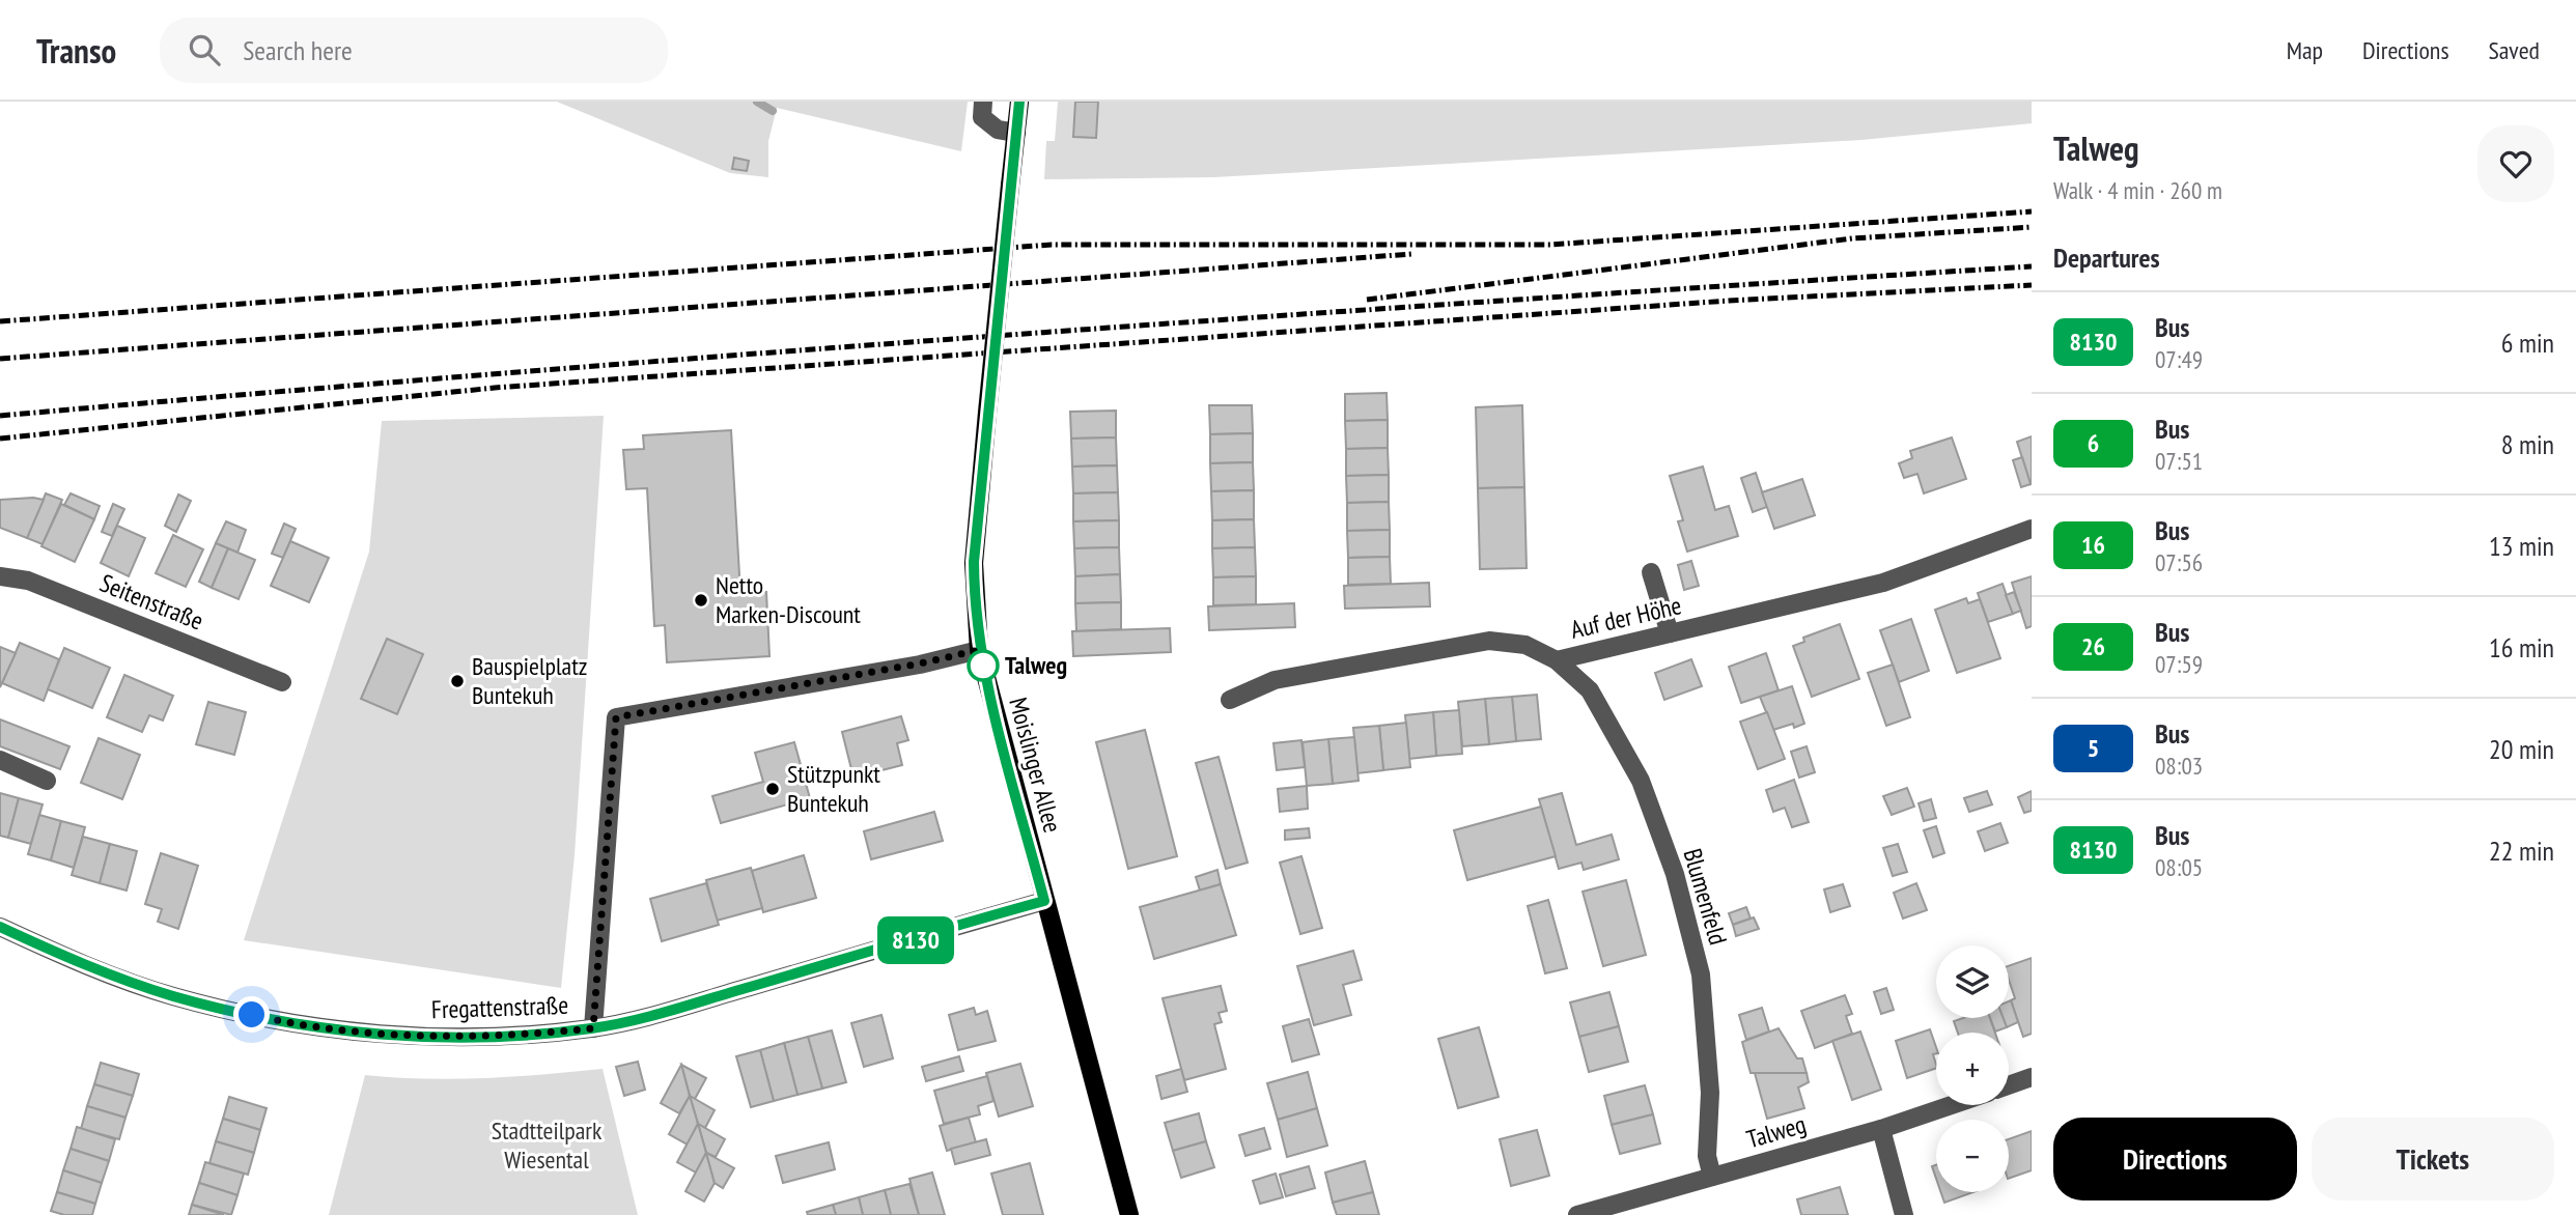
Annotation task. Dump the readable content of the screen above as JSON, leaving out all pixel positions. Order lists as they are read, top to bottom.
{
  "streets": {
    "main road": ["Moislinger Allee"],
    "street": [
      "Seitenstraße",
      "Auf der Höhe",
      "Blumenfeld",
      "Fregattenstraße",
      "Talweg"
    ]
  },
  "crossings": [
    ["Auf der Höhe", "Blumenfeld"],
    ["Moislinger Allee", "Fregattenstraße"],
    ["Blumenfeld", "Talweg"]
  ],
  "parks": ["Stadtteilpark Wiesental"],
  "places": [
    "Netto Marken-Discount",
    "Talweg",
    "Bauspielplatz Buntekuh",
    "Stützpunkt Buntekuh"
  ],
  "lines": ["bus line 8130"],
  "page": {
    "header": "Transo",
    "search": "Search here",
    "nav": ["Map", "Directions", "Saved"],
    "on_map": "8130",
    "heading": [
      ["Talweg", "Walk · 4 min · 260 m"],
      "Departures"
    ],
    "list": [
      {
        "mark": "8130",
        "name": "Bus",
        "note": "07:49",
        "value": "6 min"
      },
      {
        "mark": "6",
        "name": "Bus",
        "note": "07:51",
        "value": "8 min"
      },
      {
        "mark": "16",
        "name": "Bus",
        "note": "07:56",
        "value": "13 min"
      },
      {
        "mark": "26",
        "name": "Bus",
        "note": "07:59",
        "value": "16 min"
      },
      {
        "mark": "5",
        "name": "Bus",
        "note": "08:03",
        "value": "20 min"
      },
      {
        "mark": "8130",
        "name": "Bus",
        "note": "08:05",
        "value": "22 min"
      }
    ],
    "map_buttons": ["+", "−"],
    "buttons": ["Directions", "Tickets"]
  }
}
